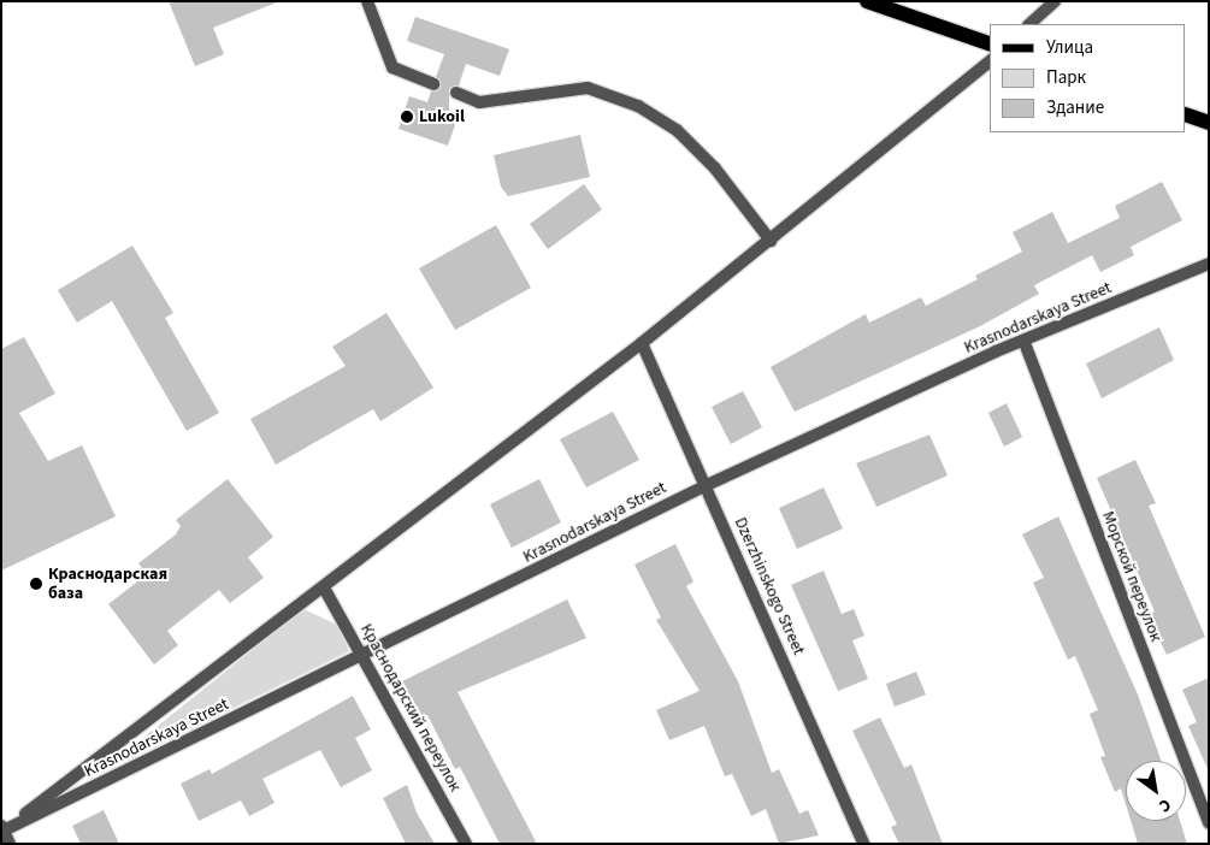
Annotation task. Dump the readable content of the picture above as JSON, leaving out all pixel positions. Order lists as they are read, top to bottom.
{
  "streets": {
    "street": [
      "Krasnodarskaya Street",
      "Морской переулок",
      "Dzerzhinskogo Street",
      "Краснодарский переулок"
    ]
  },
  "crossings": [
    ["Krasnodarskaya Street", "Морской переулок"],
    ["Krasnodarskaya Street", "Dzerzhinskogo Street"],
    ["Krasnodarskaya Street", "Краснодарский переулок"]
  ],
  "places": ["Lukoil", "Краснодарская база"],
  "legend": ["Улица", "Парк", "Здание"],
  "north": "bottom right"
}
